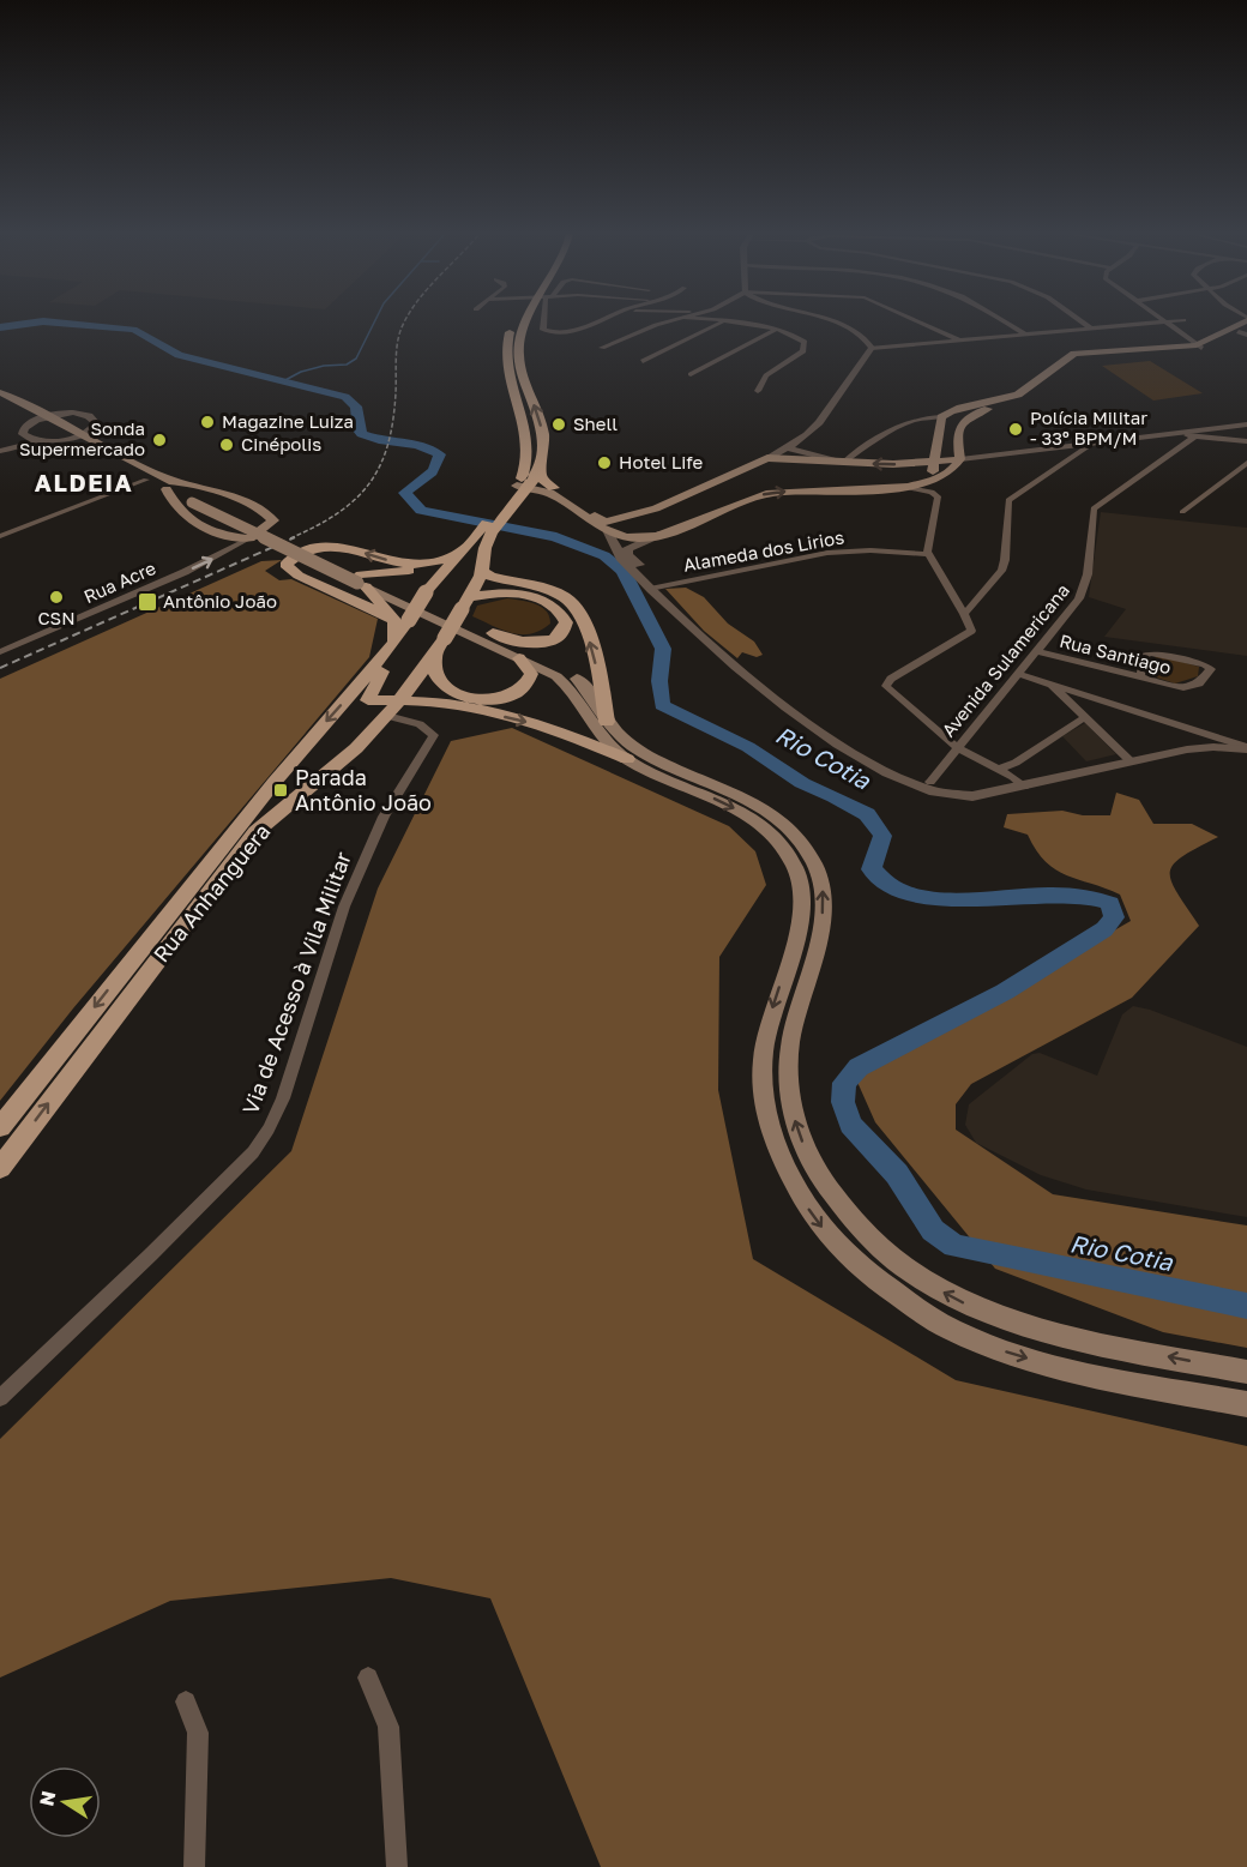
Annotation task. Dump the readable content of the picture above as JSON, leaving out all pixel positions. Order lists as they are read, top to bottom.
{
  "streets": {
    "main road": ["Rua Anhanguera"],
    "street": [
      "Alameda dos Lirios",
      "Rua Acre",
      "Rua Santiago",
      "Avenida Sulamericana",
      "Via de Acesso à Vila Militar"
    ]
  },
  "crossings": [
    ["Rua Santiago", "Avenida Sulamericana"],
    ["Rua Anhanguera", "Via de Acesso à Vila Militar"]
  ],
  "districts": ["ALDEIA"],
  "water": ["Rio Cotia"],
  "places": {
    "other": [
      "Magazine Luiza",
      "Shell",
      "Polícia Militar - 33º BPM/M",
      "Sonda Supermercado",
      "Cinépolis",
      "Hotel Life",
      "CSN"
    ],
    "transit": ["Antônio João", "Parada Antônio João"]
  },
  "north": "left"
}
